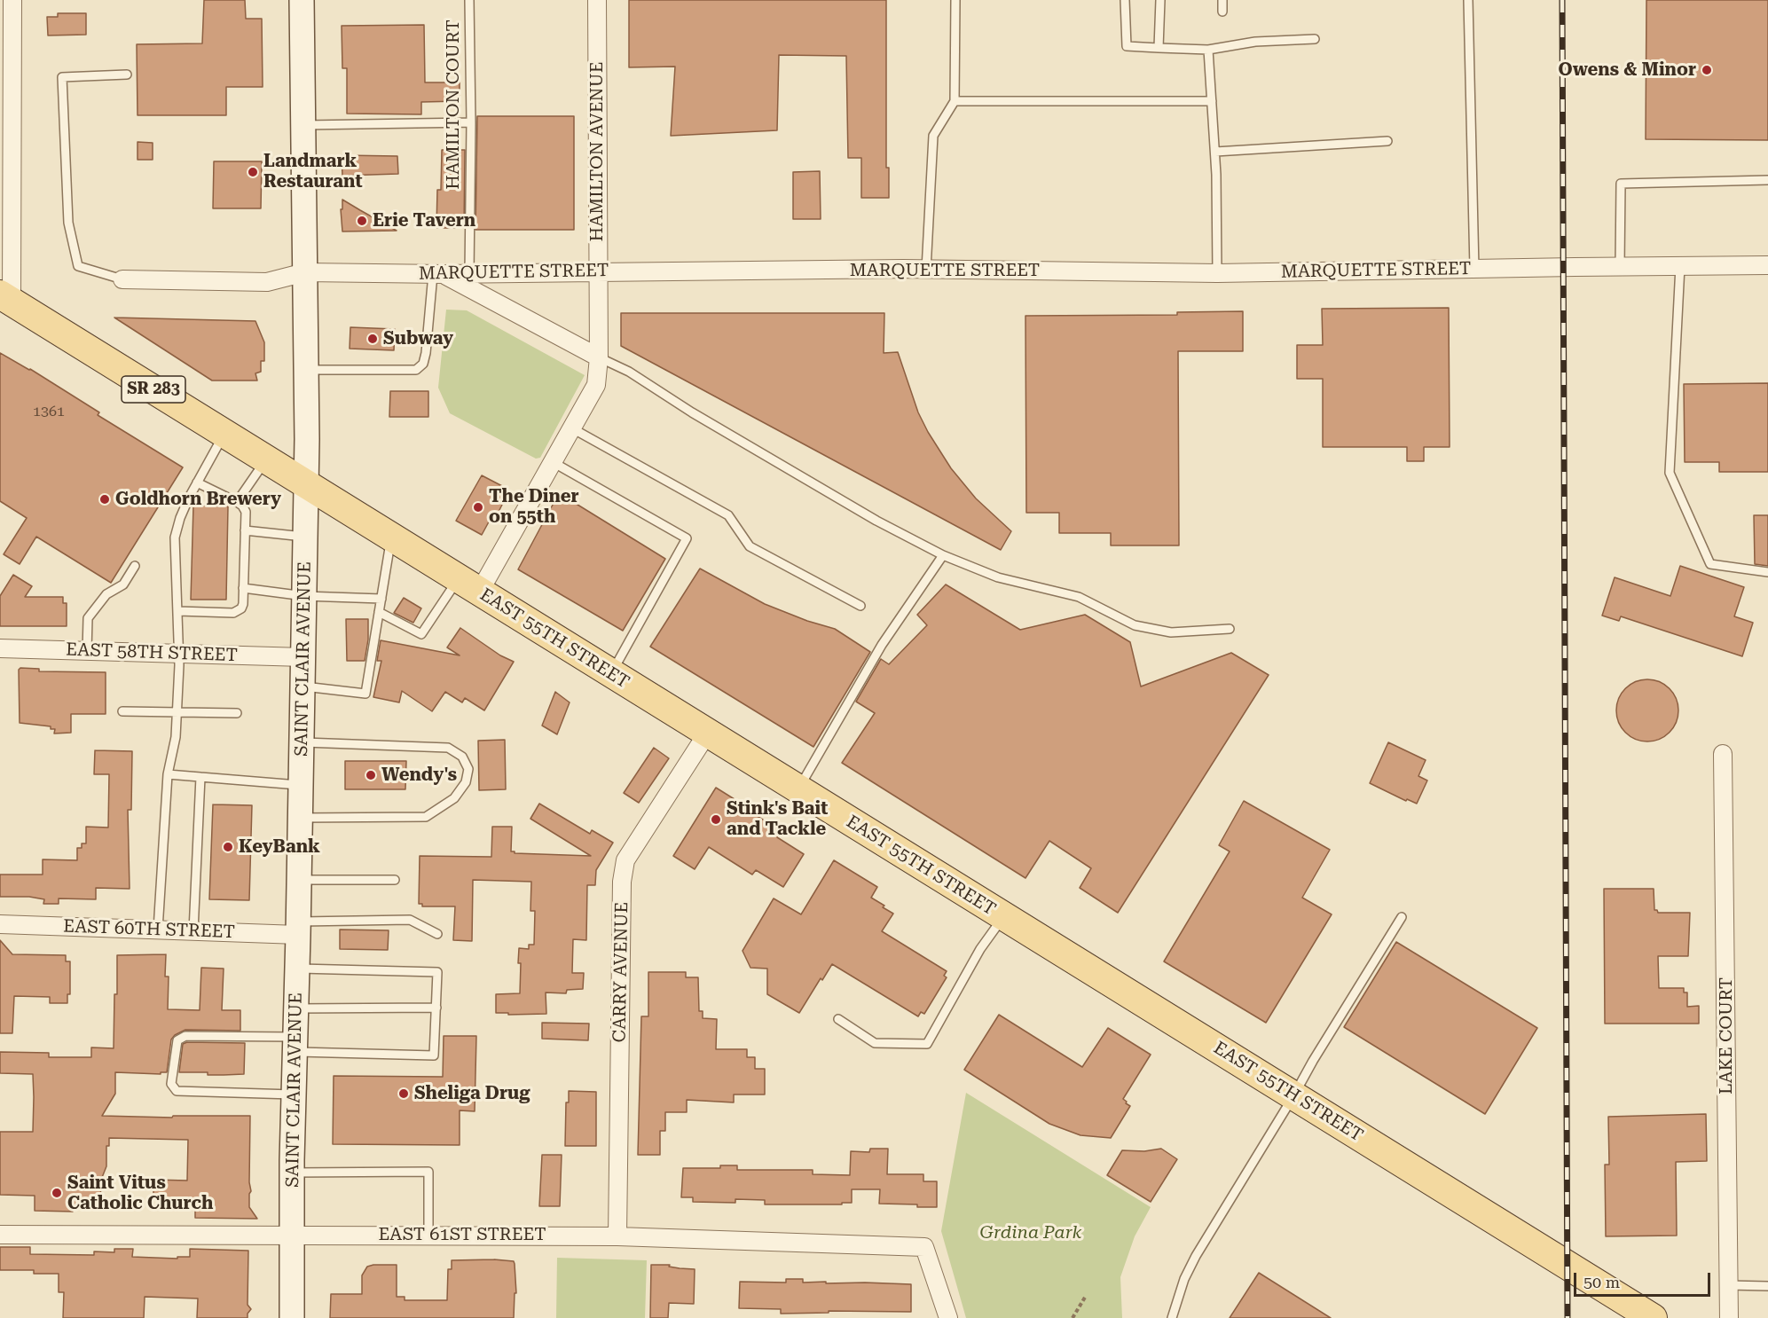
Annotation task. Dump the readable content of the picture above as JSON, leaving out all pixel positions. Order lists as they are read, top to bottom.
{
  "streets": {
    "main road": ["SR 283", "EAST 55TH STREET", "SAINT CLAIR AVENUE"],
    "street": [
      "HAMILTON AVENUE",
      "MARQUETTE STREET",
      "EAST 58TH STREET",
      "EAST 60TH STREET",
      "CARRY AVENUE",
      "LAKE COURT",
      "EAST 61ST STREET"
    ],
    "lane": ["HAMILTON COURT"]
  },
  "crossings": [
    ["HAMILTON COURT", "MARQUETTE STREET"],
    ["HAMILTON AVENUE", "MARQUETTE STREET"],
    ["HAMILTON AVENUE", "EAST 55TH STREET"],
    ["MARQUETTE STREET", "SAINT CLAIR AVENUE"],
    ["EAST 55TH STREET", "SAINT CLAIR AVENUE"],
    ["EAST 55TH STREET", "CARRY AVENUE"],
    ["EAST 58TH STREET", "SAINT CLAIR AVENUE"],
    ["SAINT CLAIR AVENUE", "EAST 60TH STREET"],
    ["SAINT CLAIR AVENUE", "EAST 61ST STREET"],
    ["CARRY AVENUE", "EAST 61ST STREET"]
  ],
  "parks": ["Grdina Park"],
  "places": [
    "Owens & Minor",
    "Landmark Restaurant",
    "Erie Tavern",
    "Subway",
    "Goldhorn Brewery",
    "The Diner on 55th",
    "Wendy's",
    "Stink's Bait and Tackle",
    "KeyBank",
    "Sheliga Drug",
    "Saint Vitus Catholic Church"
  ],
  "house_numbers": ["1361"],
  "scale_bar": "50 m"
}
